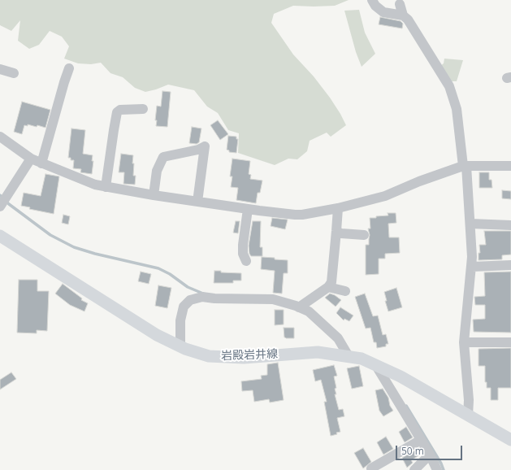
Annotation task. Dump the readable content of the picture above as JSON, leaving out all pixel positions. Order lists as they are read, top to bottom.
{
  "streets": {
    "main road": ["岩殿岩井線"]
  },
  "scale_bar": "50 m"
}
